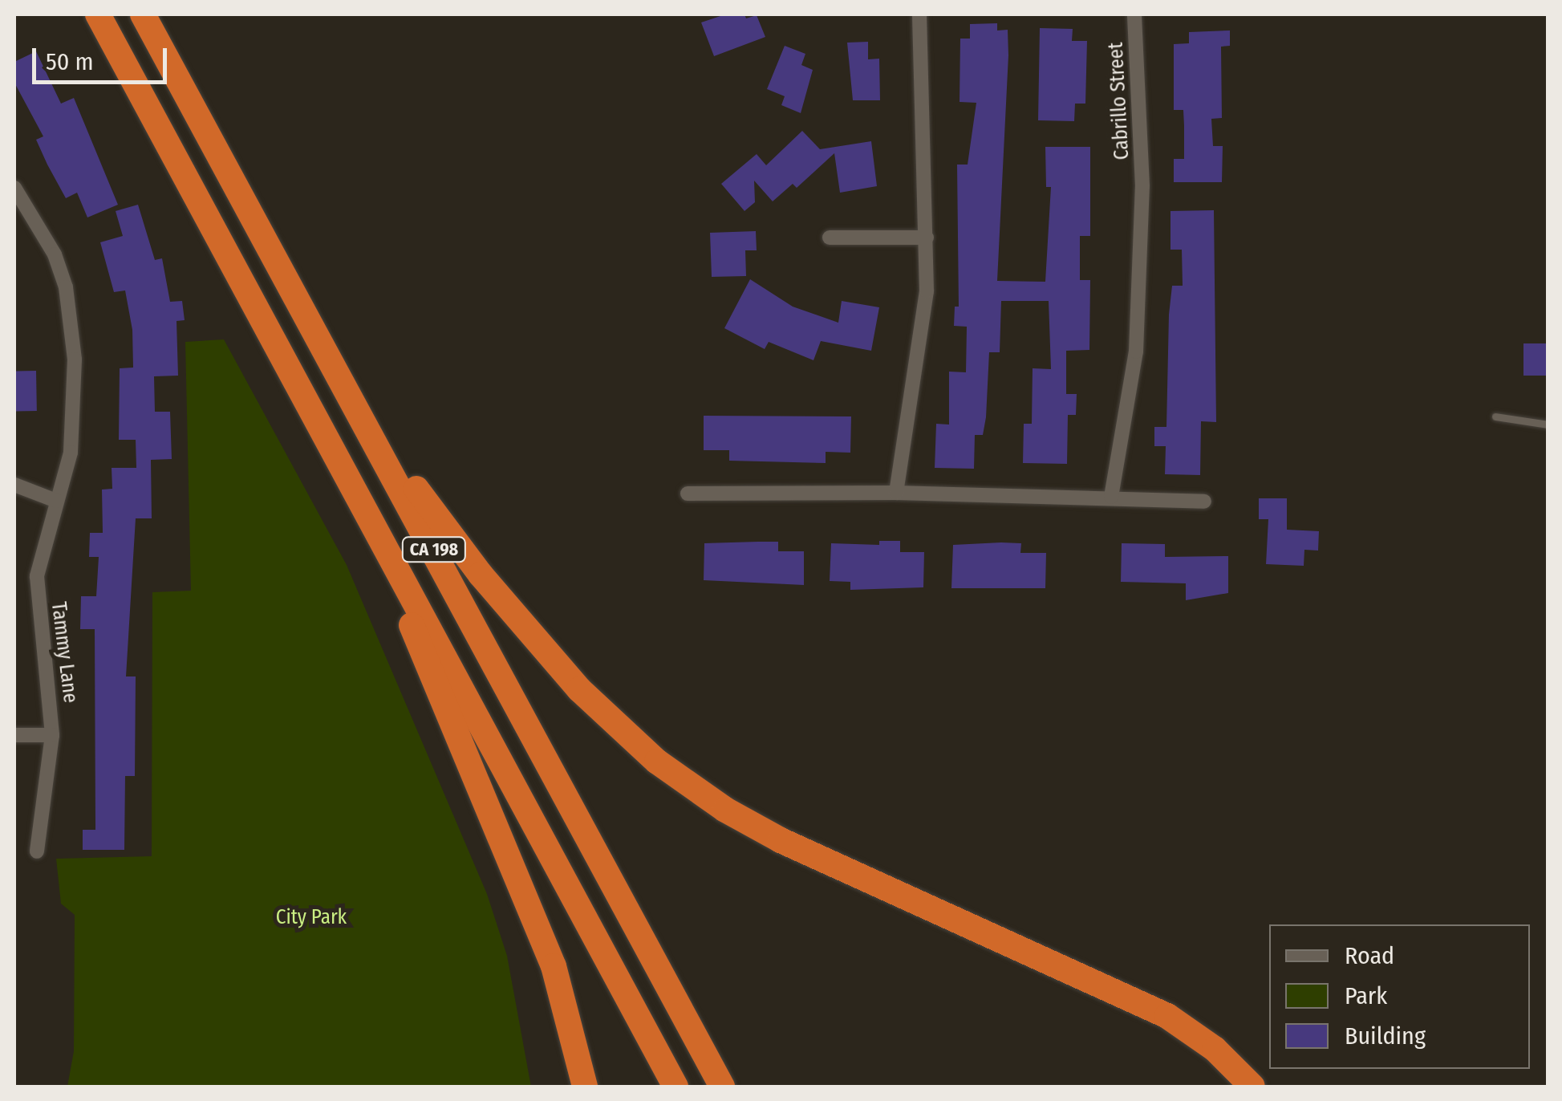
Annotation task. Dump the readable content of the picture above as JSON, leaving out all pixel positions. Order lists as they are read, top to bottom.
{
  "streets": {
    "highway": ["CA 198"],
    "street": ["Cabrillo Street", "Tammy Lane"]
  },
  "parks": ["City Park"],
  "legend": ["Road", "Park", "Building"],
  "scale_bar": "50 m"
}
